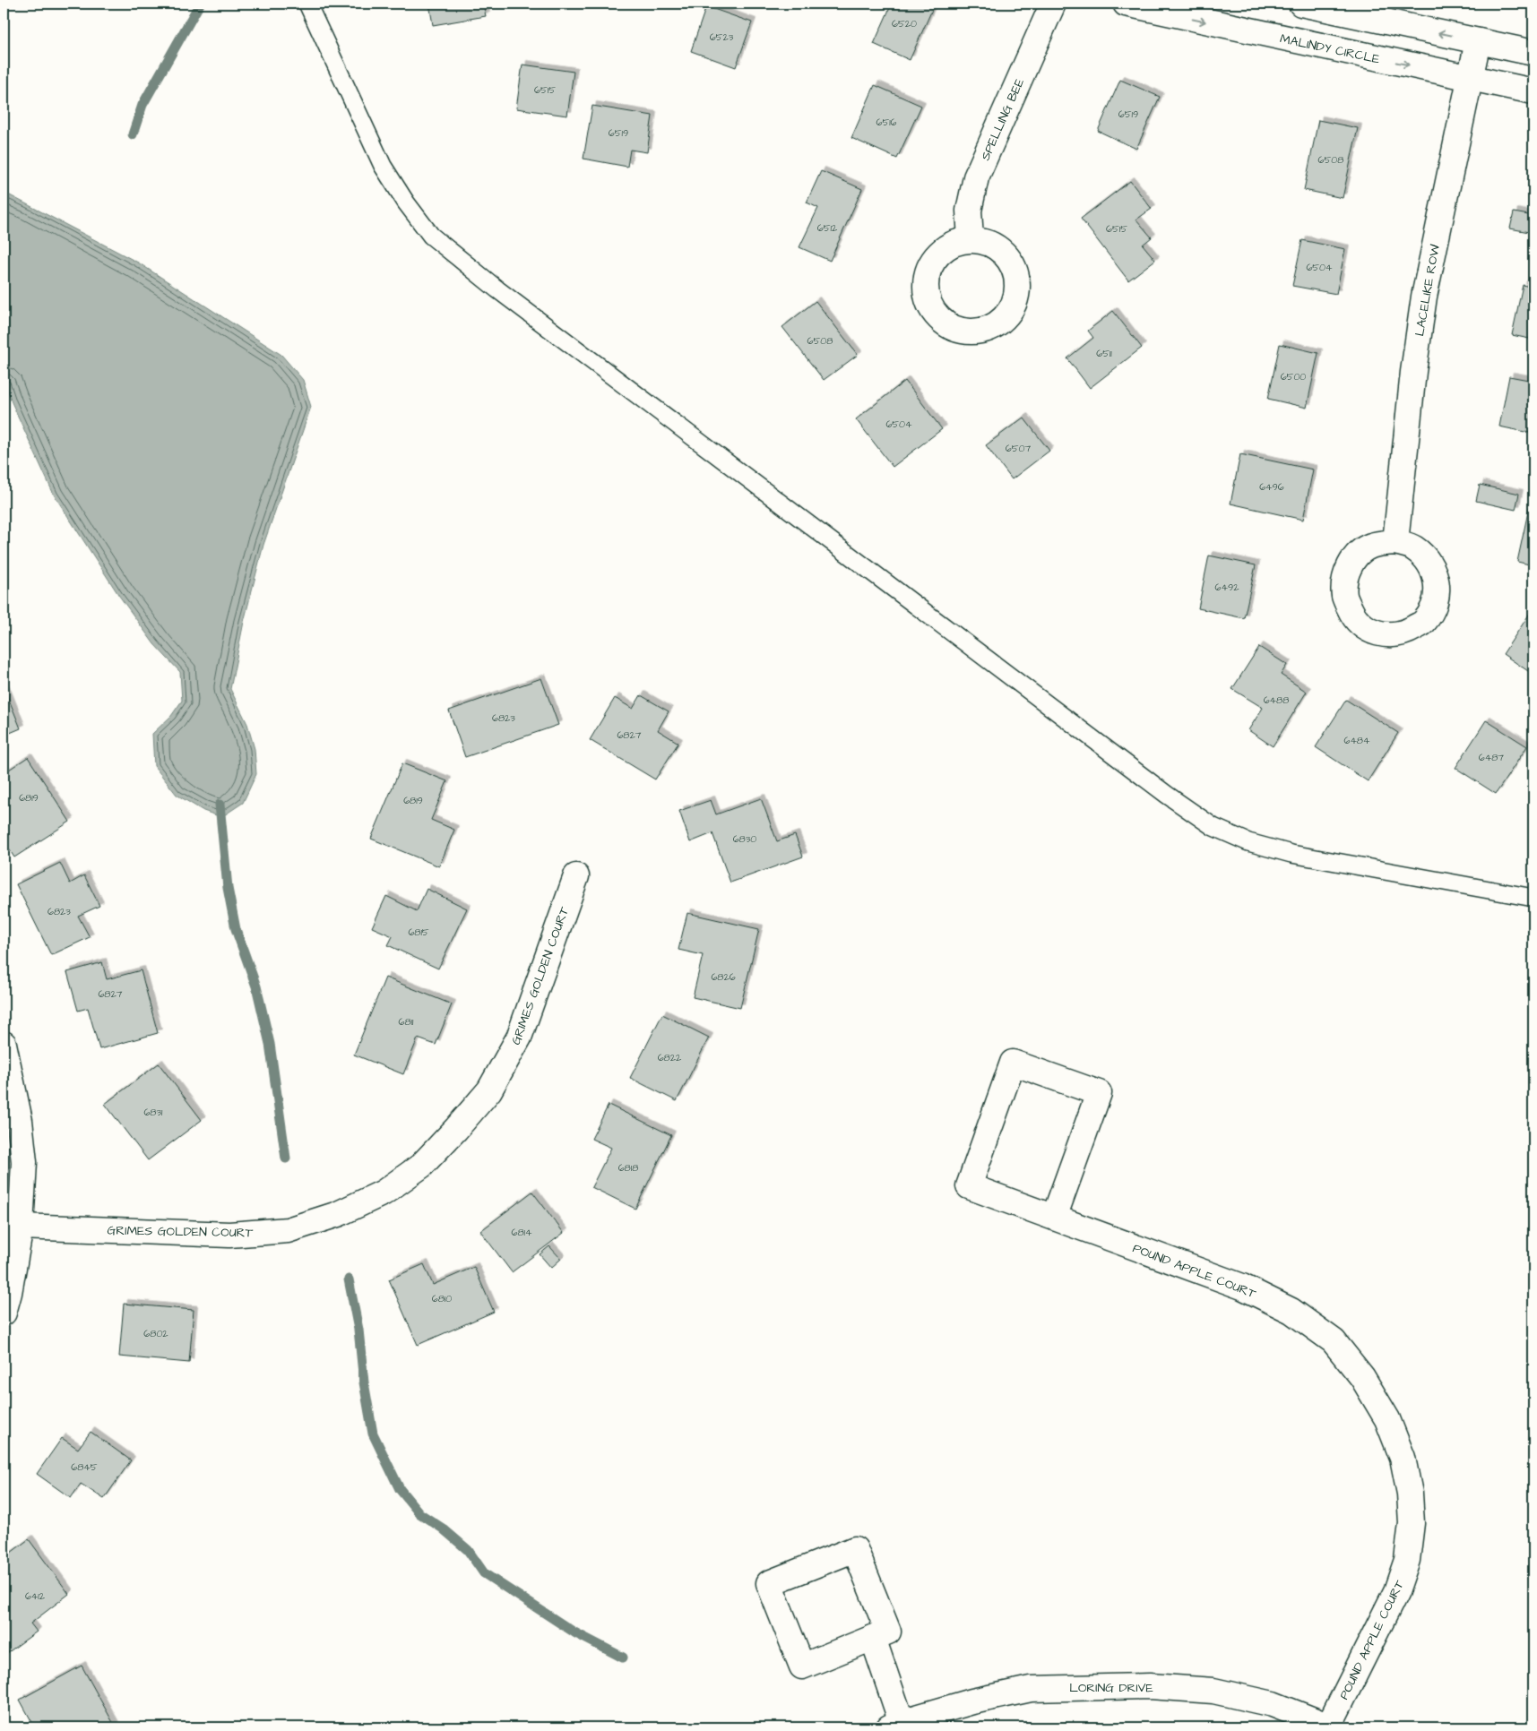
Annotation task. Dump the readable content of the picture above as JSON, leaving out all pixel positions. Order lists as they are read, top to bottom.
{
  "streets": {
    "street": [
      "MALINDY CIRCLE",
      "SPELLING BEE",
      "LACELIKE ROW",
      "GRIMES GOLDEN COURT",
      "POUND APPLE COURT",
      "LORING DRIVE"
    ]
  },
  "crossings": [
    ["MALINDY CIRCLE", "LACELIKE ROW"],
    ["POUND APPLE COURT", "LORING DRIVE"]
  ],
  "house_numbers": [
    "6520",
    "6523",
    "6515",
    "6519",
    "6516",
    "6519",
    "6508",
    "6512",
    "6515",
    "6504",
    "6508",
    "6511",
    "6500",
    "6504",
    "6507",
    "6496",
    "6492",
    "6488",
    "6823",
    "6827",
    "6484",
    "6487",
    "6819",
    "6819",
    "6830",
    "6823",
    "6815",
    "6826",
    "6827",
    "6811",
    "6822",
    "6831",
    "6818",
    "6814",
    "6810",
    "6802",
    "6845",
    "6412"
  ]
}
